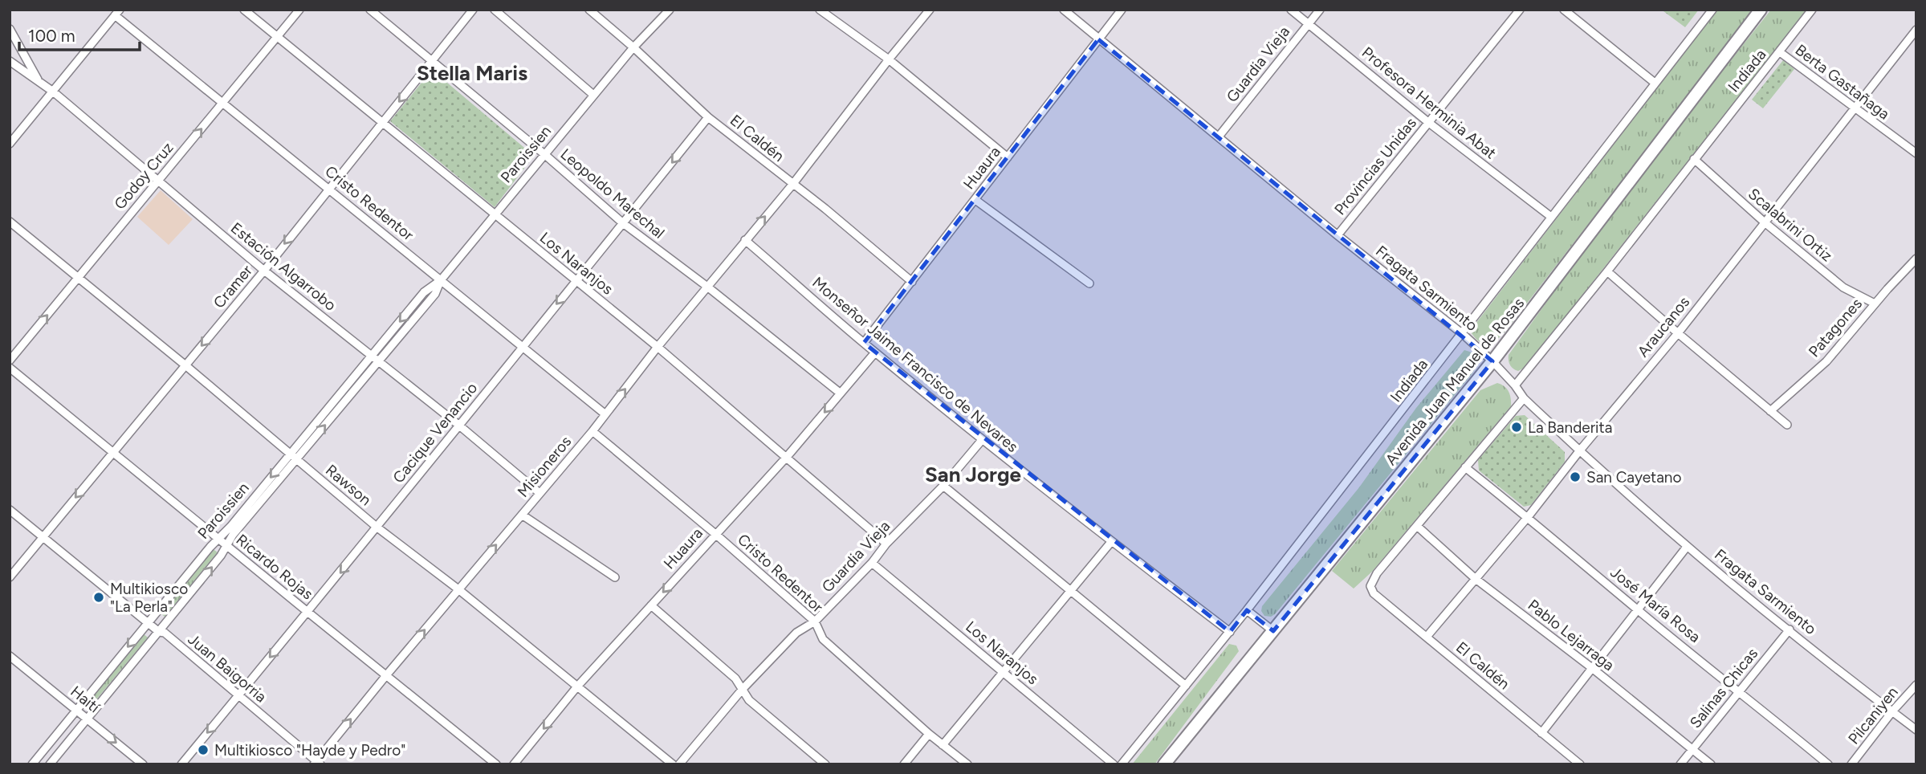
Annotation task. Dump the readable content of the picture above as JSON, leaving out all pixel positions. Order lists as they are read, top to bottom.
{
  "streets": {
    "main road": ["Avenida Juan Manuel de Rosas"],
    "street": [
      "Guardia Vieja",
      "Indiada",
      "Berta Gastañaga",
      "Profesora Herminia Abat",
      "El Caldén",
      "Paroissien",
      "Provincias Unidas",
      "Huaura",
      "Godoy Cruz",
      "Leopoldo Marechal",
      "Cristo Redentor",
      "Scalabrini Ortiz",
      "Los Naranjos",
      "Estación Algarrobo",
      "Cramer",
      "Fragata Sarmiento",
      "Araucanos",
      "Patagones",
      "Monseñor Jaime Francisco de Nevares",
      "Cacique Venancio",
      "Misioneros",
      "Rawson",
      "Ricardo Rojas",
      "José María Rosa",
      "Pablo Lejarraga",
      "Juan Baigorria",
      "Salinas Chicas",
      "Haití",
      "Pilcaniyen"
    ]
  },
  "crossings": [
    ["Guardia Vieja", "Profesora Herminia Abat"],
    ["Guardia Vieja", "Cristo Redentor"],
    ["Guardia Vieja", "Los Naranjos"],
    ["Guardia Vieja", "Fragata Sarmiento"],
    ["Guardia Vieja", "Monseñor Jaime Francisco de Nevares"],
    ["Indiada", "Berta Gastañaga"],
    ["Indiada", "Profesora Herminia Abat"],
    ["Indiada", "Scalabrini Ortiz"],
    ["Indiada", "Fragata Sarmiento"],
    ["Indiada", "Monseñor Jaime Francisco de Nevares"],
    ["Berta Gastañaga", "Araucanos"],
    ["Profesora Herminia Abat", "Provincias Unidas"],
    ["El Caldén", "Paroissien"],
    ["El Caldén", "Huaura"],
    ["El Caldén", "Araucanos"],
    ["El Caldén", "Cacique Venancio"],
    ["El Caldén", "Misioneros"],
    ["El Caldén", "Pablo Lejarraga"],
    ["Paroissien", "Leopoldo Marechal"],
    ["Paroissien", "Cristo Redentor"],
    ["Paroissien", "Los Naranjos"],
    ["Paroissien", "Estación Algarrobo"],
    ["Paroissien", "Rawson"],
    ["Paroissien", "Ricardo Rojas"],
    ["Paroissien", "Juan Baigorria"],
    ["Paroissien", "Haití"],
    ["Provincias Unidas", "Fragata Sarmiento"],
    ["Huaura", "Leopoldo Marechal"],
    ["Huaura", "Cristo Redentor"],
    ["Huaura", "Los Naranjos"],
    ["Huaura", "Fragata Sarmiento"],
    ["Huaura", "Monseñor Jaime Francisco de Nevares"],
    ["Huaura", "Rawson"],
    ["Godoy Cruz", "Cristo Redentor"],
    ["Godoy Cruz", "Los Naranjos"],
    ["Godoy Cruz", "Estación Algarrobo"],
    ["Godoy Cruz", "Rawson"],
    ["Leopoldo Marechal", "Cramer"],
    ["Leopoldo Marechal", "Cacique Venancio"],
    ["Leopoldo Marechal", "Misioneros"],
    ["Cristo Redentor", "Cramer"],
    ["Cristo Redentor", "Cacique Venancio"],
    ["Cristo Redentor", "Misioneros"],
    ["Scalabrini Ortiz", "Araucanos"],
    ["Scalabrini Ortiz", "Patagones"],
    ["Los Naranjos", "Cramer"],
    ["Los Naranjos", "Cacique Venancio"],
    ["Los Naranjos", "Misioneros"],
    ["Estación Algarrobo", "Cramer"],
    ["Estación Algarrobo", "Cacique Venancio"],
    ["Estación Algarrobo", "Misioneros"],
    ["Cramer", "Rawson"],
    ["Cramer", "Ricardo Rojas"],
    ["Cramer", "Juan Baigorria"],
    ["Fragata Sarmiento", "Araucanos"],
    ["Fragata Sarmiento", "Avenida Juan Manuel de Rosas"],
    ["Fragata Sarmiento", "Salinas Chicas"],
    ["Fragata Sarmiento", "Pilcaniyen"],
    ["Araucanos", "José María Rosa"],
    ["Araucanos", "Pablo Lejarraga"],
    ["Monseñor Jaime Francisco de Nevares", "Misioneros"],
    ["Cacique Venancio", "Rawson"],
    ["Cacique Venancio", "Ricardo Rojas"],
    ["Cacique Venancio", "Juan Baigorria"],
    ["Misioneros", "Rawson"],
    ["Misioneros", "Ricardo Rojas"],
    ["Misioneros", "Juan Baigorria"],
    ["José María Rosa", "Salinas Chicas"],
    ["Pablo Lejarraga", "Salinas Chicas"]
  ],
  "one_way": [
    "Godoy Cruz",
    "Cramer",
    "Cacique Venancio",
    "Misioneros",
    "Haití"
  ],
  "districts": ["Stella Maris", "San Jorge"],
  "places": [
    "La Banderita",
    "San Cayetano",
    "Multikiosco \"La Perla\"",
    "Multikiosco \"Hayde y Pedro\""
  ],
  "scale_bar": "100 m"
}
